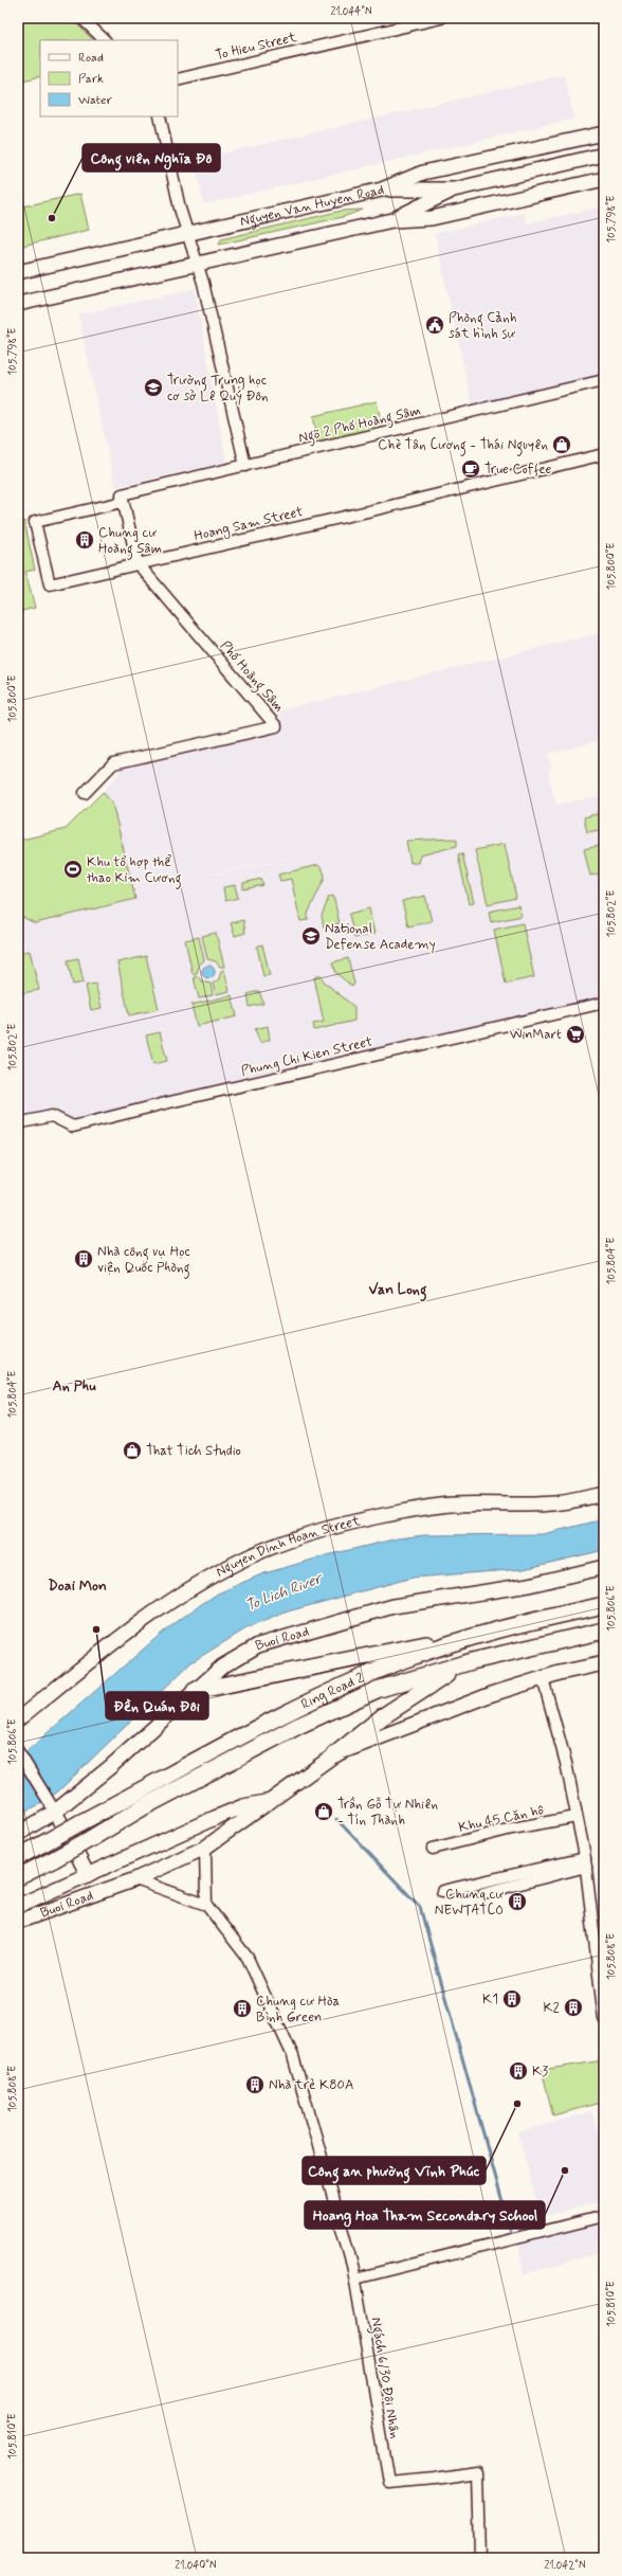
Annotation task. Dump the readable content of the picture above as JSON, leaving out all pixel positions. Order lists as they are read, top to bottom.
{
  "streets": {
    "highway": ["Ring Road 2"],
    "main road": ["Nguyen Van Huyen Road", "Nguyen Dinh Hoan Street", "Buoi Road"],
    "street": [
      "To Hieu Street",
      "Ngõ 2 Phố Hoàng Sâm",
      "Hoang Sam Street",
      "Phố Hoàng Sâm",
      "Phung Chi Kien Street",
      "Khu 45 Căn hộ",
      "Ngách 6/30 Đội Nhân"
    ]
  },
  "crossings": [
    ["Ngõ 2 Phố Hoàng Sâm", "Hoang Sam Street"],
    ["Hoang Sam Street", "Phố Hoàng Sâm"]
  ],
  "districts": ["Van Long", "An Phu", "Doai Mon"],
  "water": ["To Lich River"],
  "places": {
    "other": [
      "Công viên Nghĩa Đô",
      "Đền Quán Đôi",
      "Công an phường Vĩnh Phúc",
      "Hoang Hoa Tham Secondary School"
    ],
    "public building": ["Phòng Cảnh sát hình sự"],
    "school or university": ["Trường Trung học cơ sở Lê Quý Đôn", "National Defense Academy"],
    "shop": ["Chè Tân Cương - Thái Nguyên", "That Tich Studio", "Trần Gỗ Tự Nhiên - Tín Thành"],
    "cafe": ["True Coffee"],
    "building": [
      "Chung cư Hoàng Sâm",
      "Nhà công vụ Học viện Quốc Phòng",
      "Chung cư NEWTATCO",
      "K1",
      "K2",
      "Chung cư Hòa Bình Green",
      "K3",
      "Nhà trẻ K80A"
    ],
    "sports": ["Khu tổ hợp thể thao Kim Cương"],
    "supermarket": ["WinMart"]
  },
  "legend": ["Road", "Park", "Water"],
  "coordinates": [
    "21.044°N",
    "105.798°E",
    "105.800°E",
    "105.802°E",
    "105.804°E",
    "105.806°E",
    "105.808°E",
    "105.810°E",
    "21.040°N",
    "21.042°N"
  ]
}
